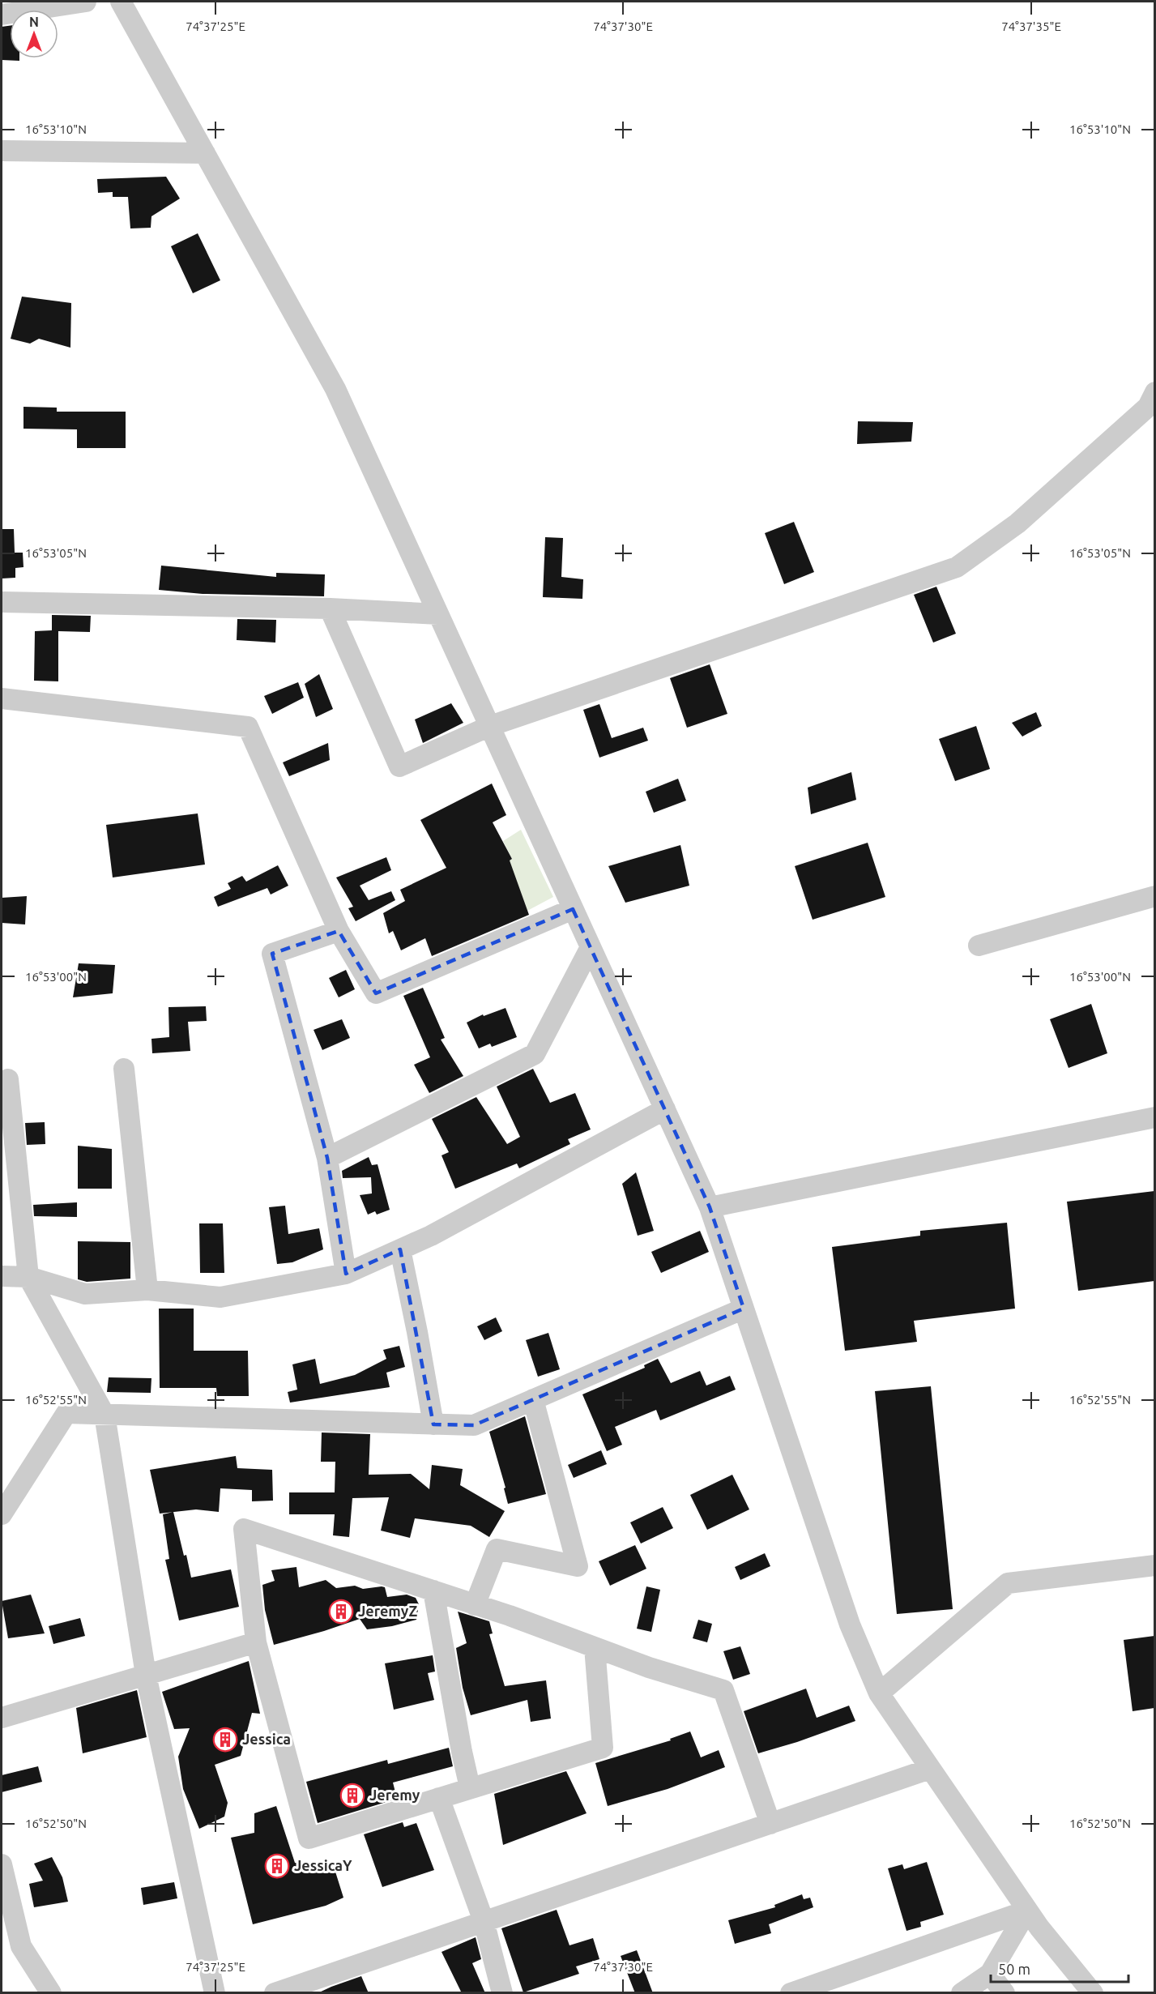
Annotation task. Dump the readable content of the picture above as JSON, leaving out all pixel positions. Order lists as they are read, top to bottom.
{
  "places": {
    "building": [
      "JeremyZ",
      "Jessica",
      "Jeremy",
      "JessicaY"
    ]
  },
  "scale_bar": "50 m",
  "north": "top",
  "coordinates": [
    "74°37'25\"E",
    "74°37'30\"E",
    "74°37'35\"E",
    "16°53'10\"N",
    "16°53'05\"N",
    "16°53'00\"N",
    "16°52'55\"N",
    "16°52'50\"N"
  ]
}
